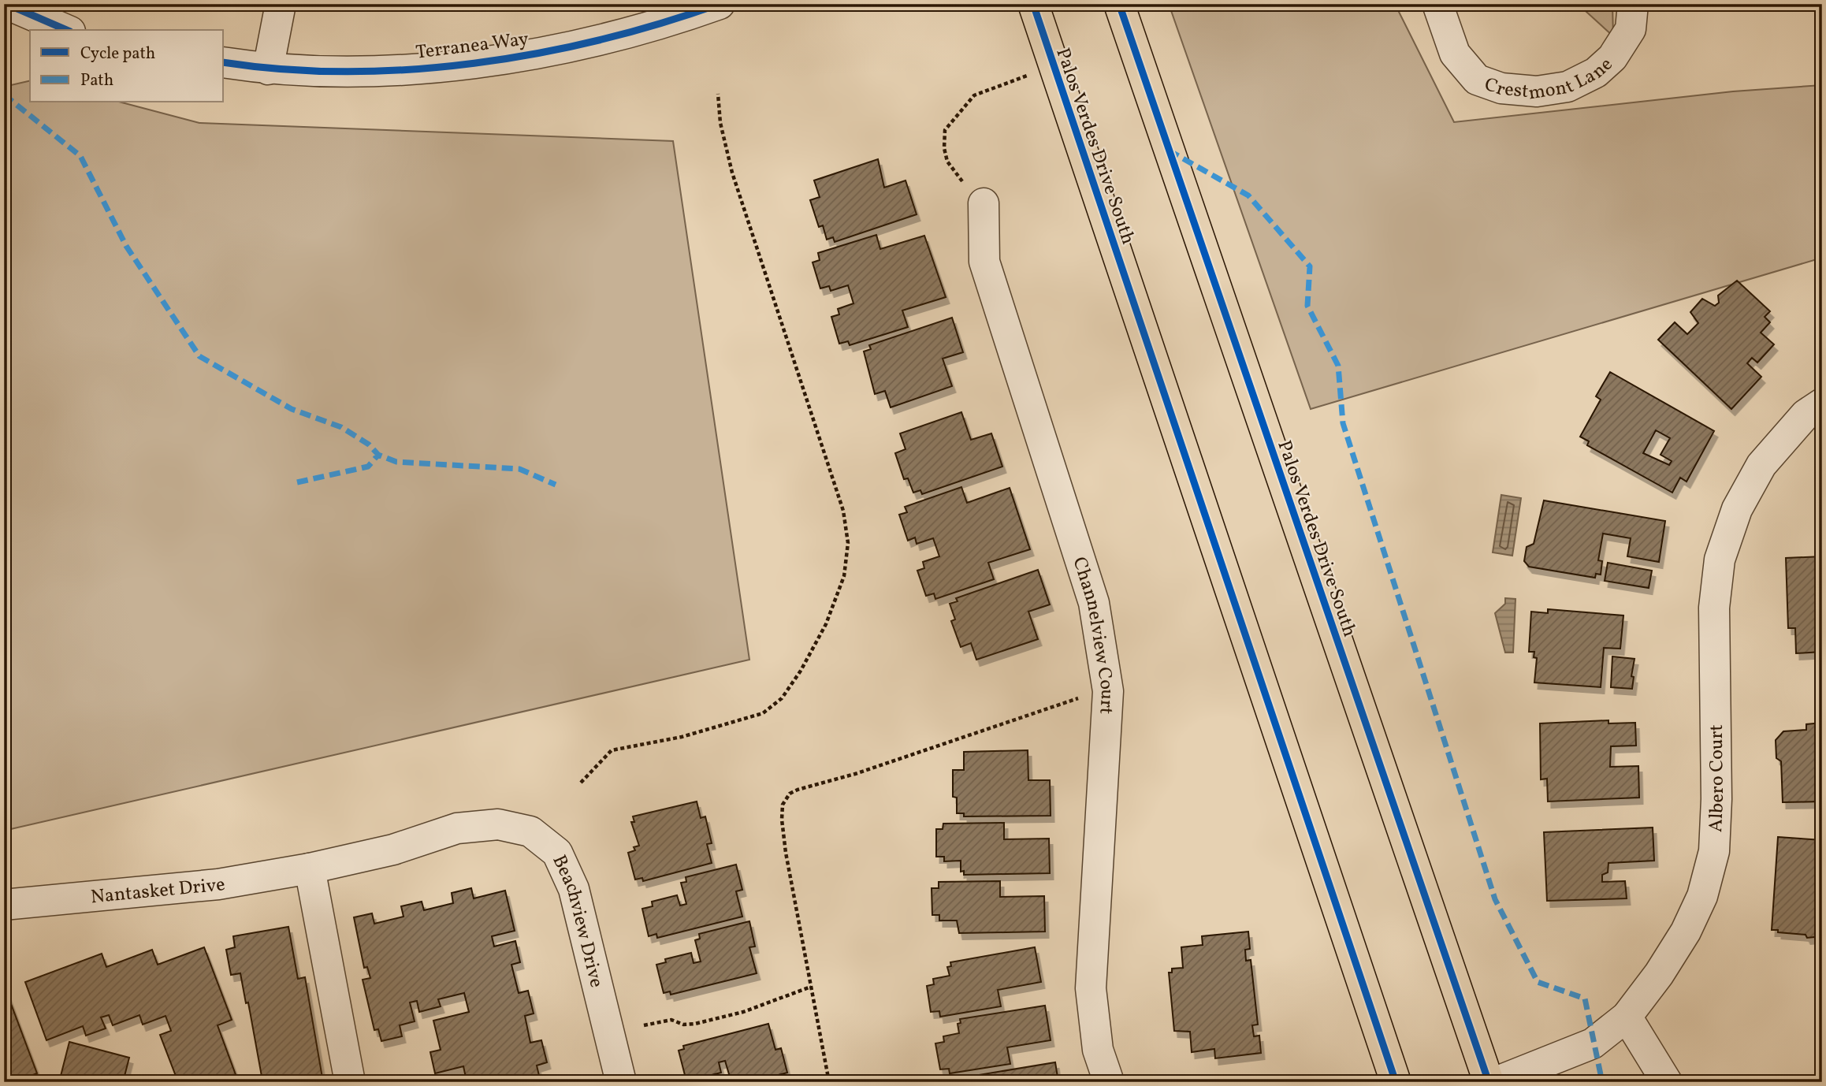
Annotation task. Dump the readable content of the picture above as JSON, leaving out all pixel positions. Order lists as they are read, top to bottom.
{
  "streets": {
    "main road": ["Palos Verdes Drive South"],
    "street": [
      "Terranea Way",
      "Crestmont Lane",
      "Channelview Court",
      "Albero Court",
      "Nantasket Drive",
      "Beachview Drive"
    ]
  },
  "crossings": [
    ["Nantasket Drive", "Beachview Drive"]
  ],
  "legend": ["Cycle path", "Path"]
}
